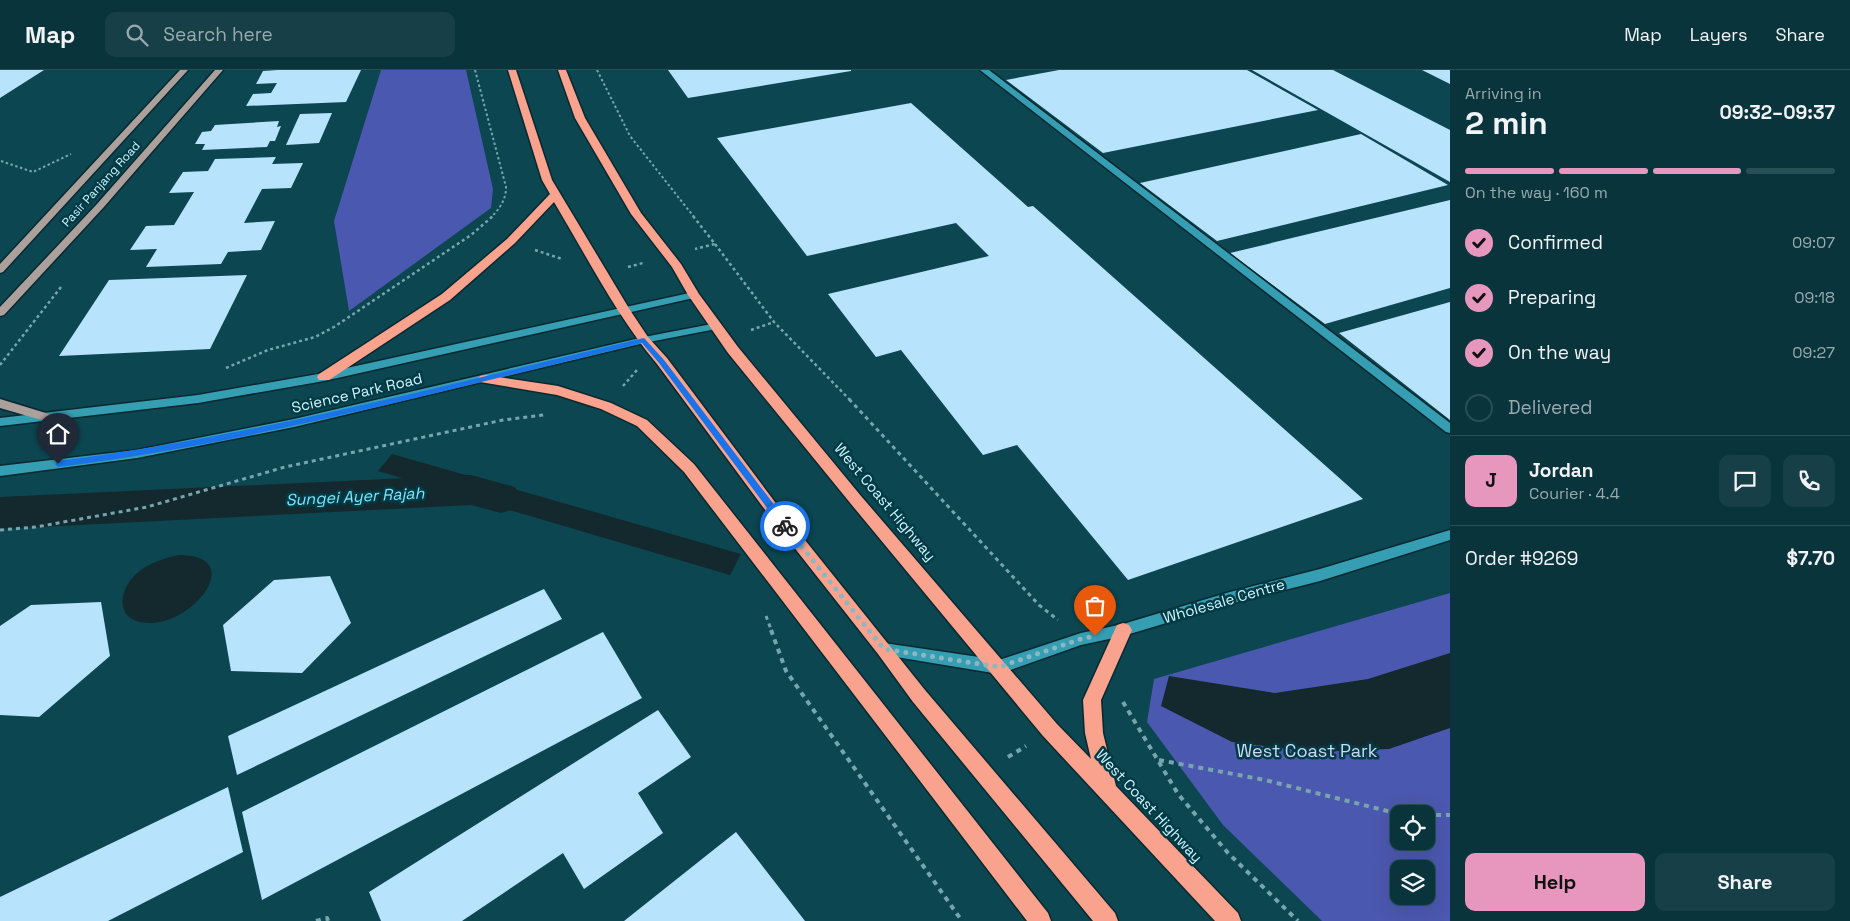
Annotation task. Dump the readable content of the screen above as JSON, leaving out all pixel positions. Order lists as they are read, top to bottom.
{
  "streets": {
    "highway": ["West Coast Highway"],
    "main road": ["Pasir Panjang Road"],
    "street": ["Science Park Road", "Wholesale Centre"]
  },
  "crossings": [
    ["Science Park Road", "West Coast Highway"],
    ["West Coast Highway", "Wholesale Centre"]
  ],
  "water": ["Sungei Ayer Rajah"],
  "parks": ["West Coast Park"],
  "page": {
    "header": "Map",
    "search": "Search here",
    "nav": ["Map", "Layers", "Share"],
    "heading": ["2 min", "Arriving in", "09:32–09:37"],
    "panel": [
      "Jordan",
      "Courier · 4.4",
      "Order #9269",
      "$7.70"
    ],
    "bar": "On the way · 160 m",
    "list": [
      ["Confirmed", "09:07"],
      ["Preparing", "09:18"],
      ["On the way", "09:27"],
      "Delivered"
    ],
    "round": "J",
    "buttons": ["Help", "Share"]
  }
}
